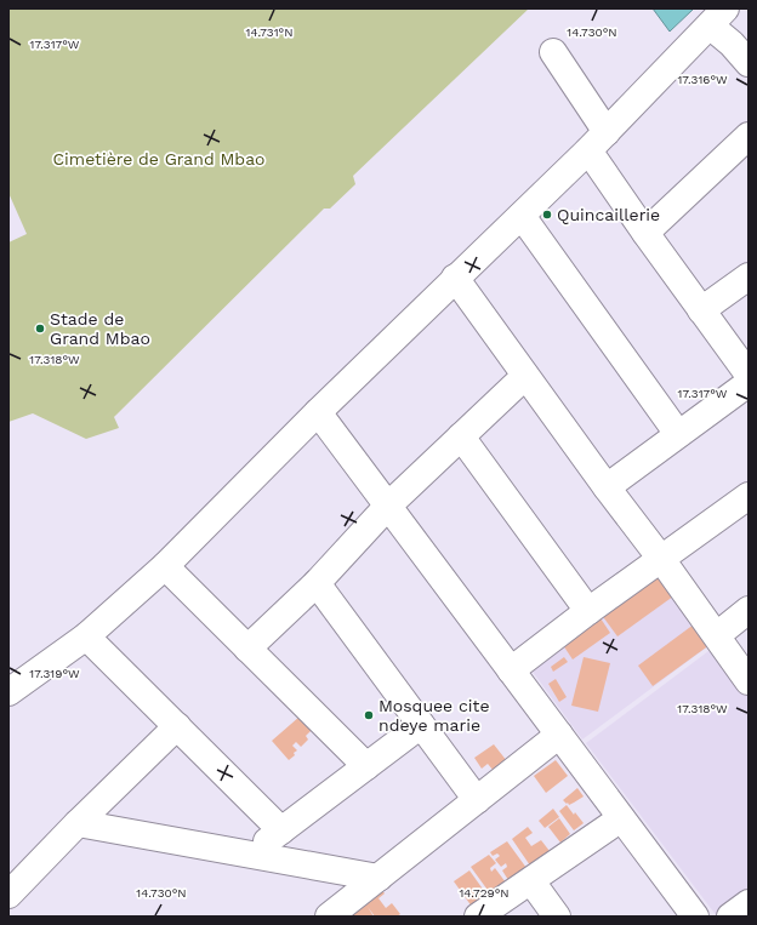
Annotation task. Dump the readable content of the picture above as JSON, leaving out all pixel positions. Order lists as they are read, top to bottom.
{
  "parks": ["Cimetière de Grand Mbao"],
  "places": ["Quincaillerie", "Stade de Grand Mbao", "Mosquee cite ndeye marie"],
  "coordinates": [
    "14.731°N",
    "14.730°N",
    "17.317°W",
    "17.316°W",
    "17.318°W",
    "17.319°W",
    "14.729°N"
  ]
}
